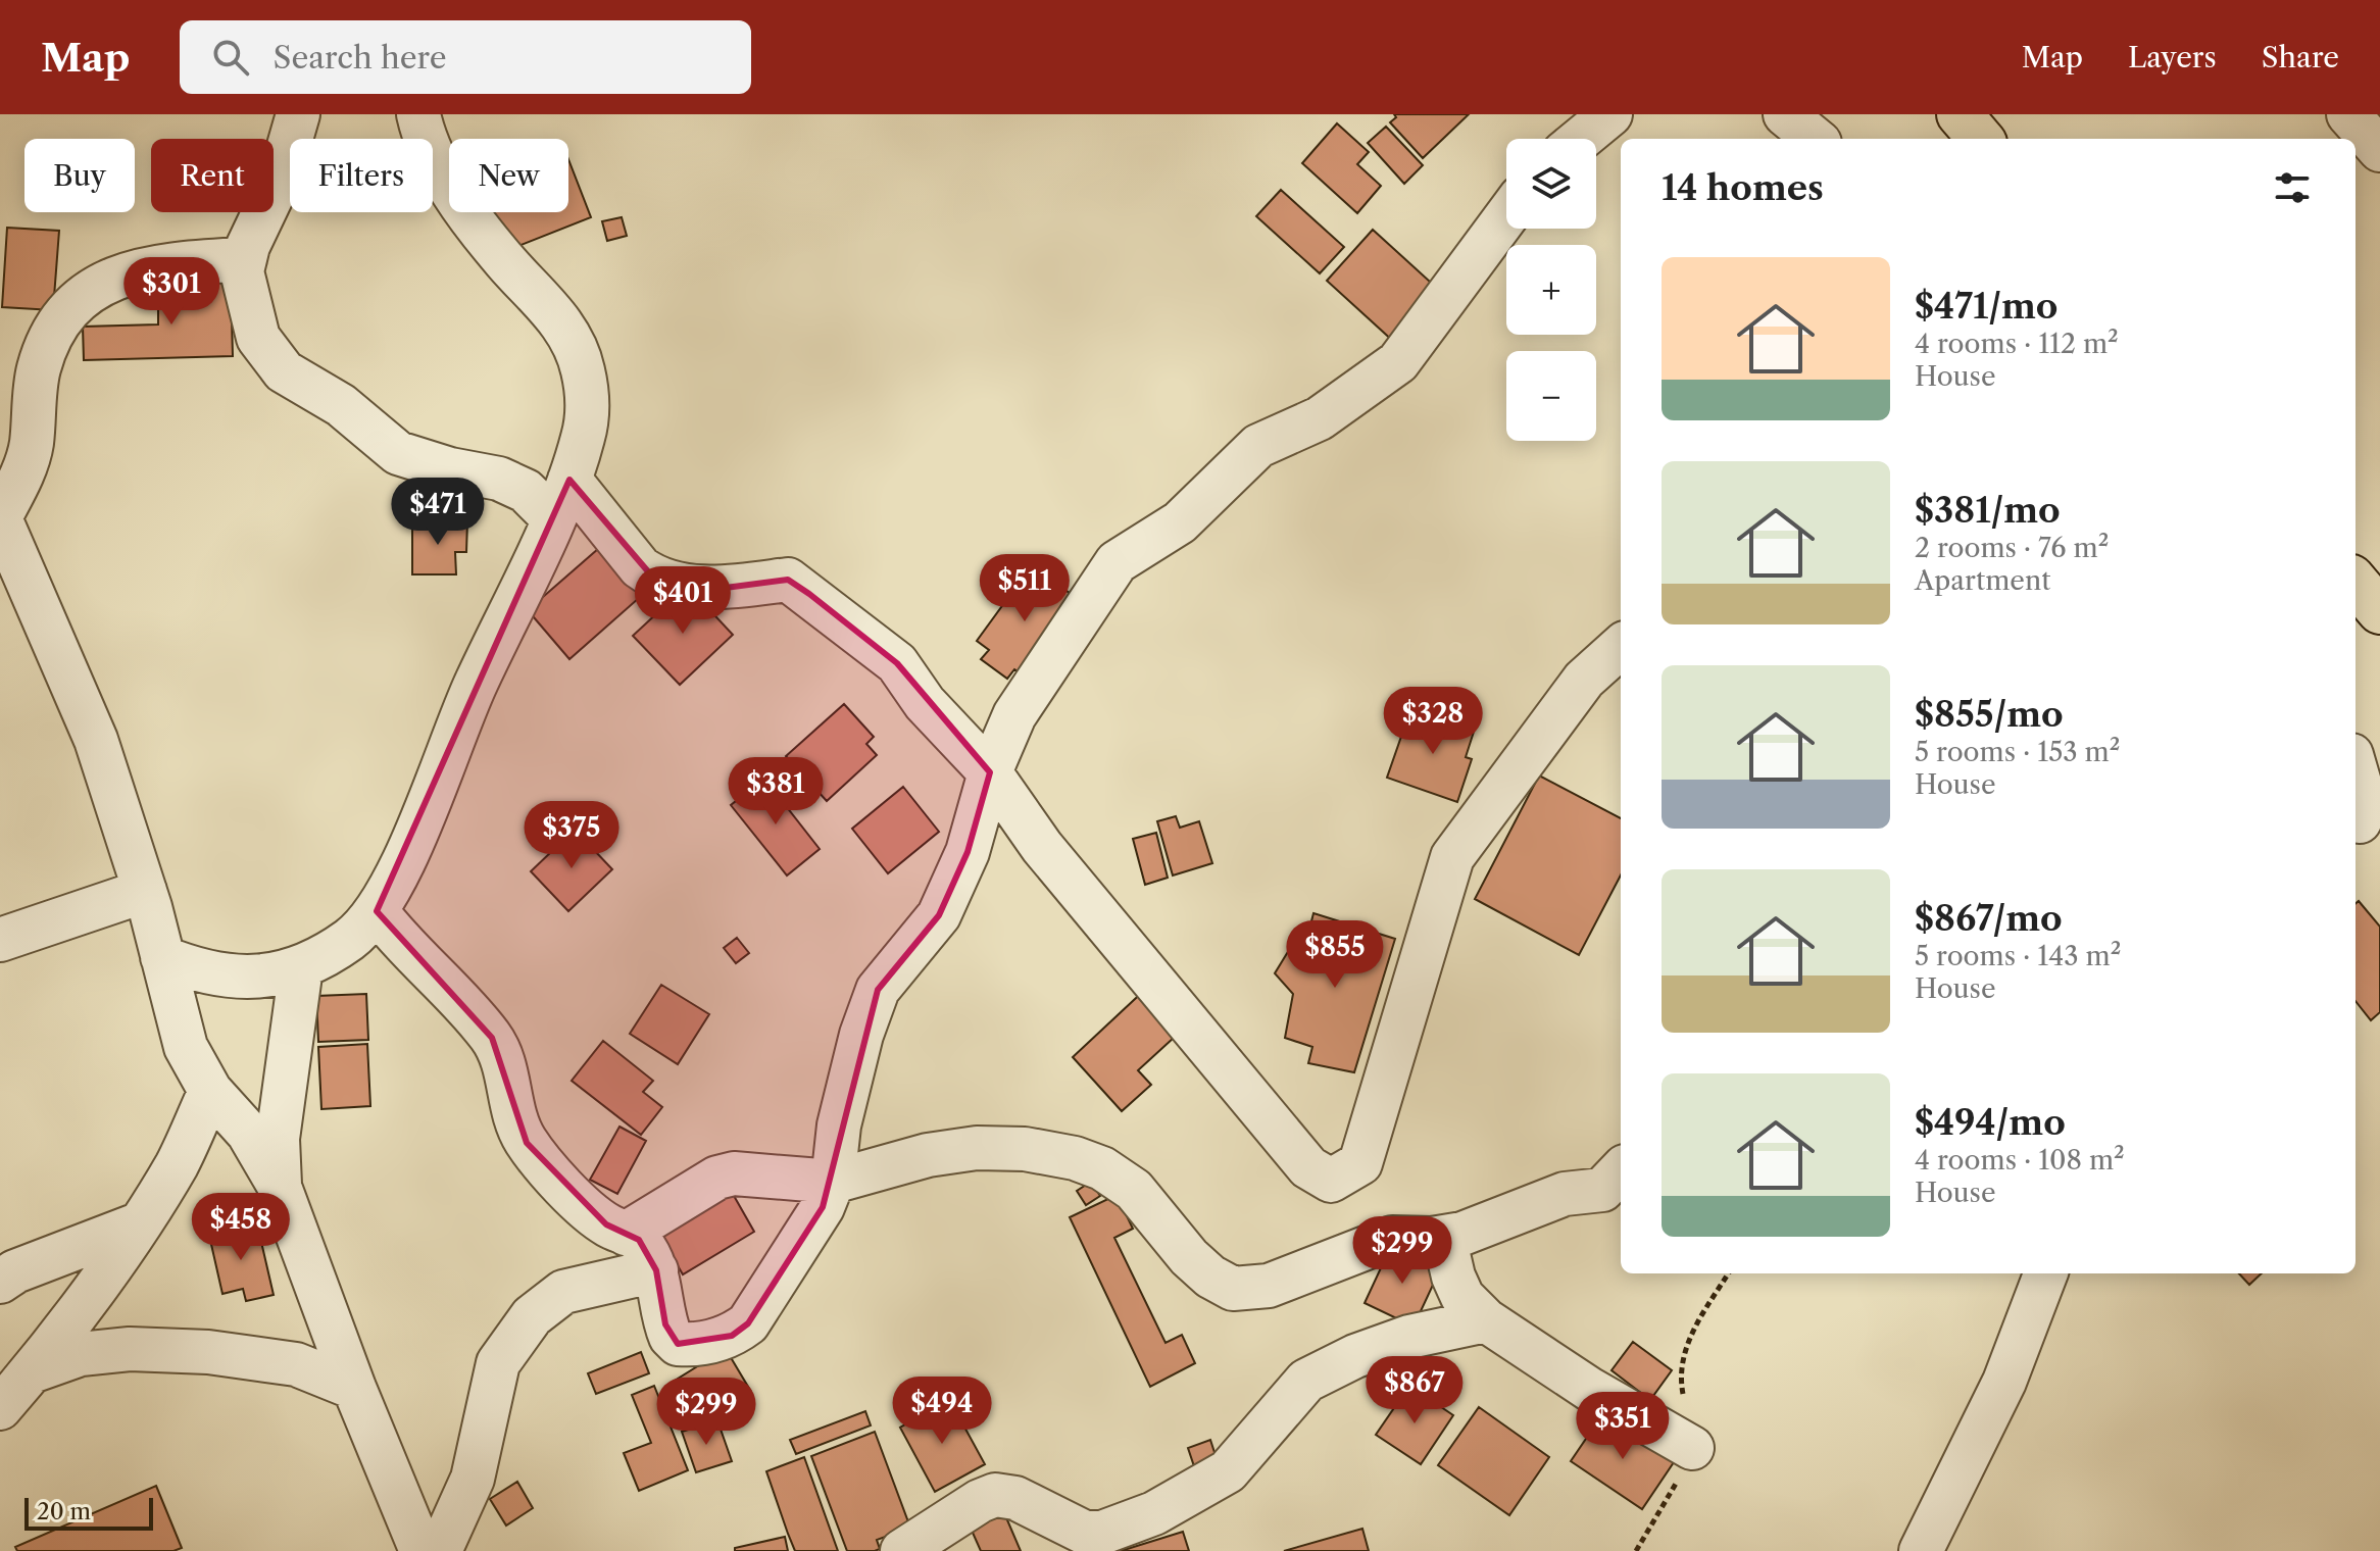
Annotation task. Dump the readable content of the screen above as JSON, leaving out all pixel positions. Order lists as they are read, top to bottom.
{
  "scale_bar": "20 m",
  "page": {
    "header": "Map",
    "search": "Search here",
    "nav": ["Map", "Layers", "Share"],
    "map_buttons": ["+", "−"],
    "chip": [
      "Buy",
      "Rent",
      "Filters",
      "New"
    ],
    "heading": "14 homes",
    "list": [
      {
        "name": "$471/mo",
        "note": "4 rooms · 112 m² · House"
      },
      {
        "name": "$381/mo",
        "note": "2 rooms · 76 m² · Apartment"
      },
      {
        "name": "$855/mo",
        "note": "5 rooms · 153 m² · House"
      },
      {
        "name": "$867/mo",
        "note": "5 rooms · 143 m² · House"
      },
      {
        "name": "$494/mo",
        "note": "4 rooms · 108 m² · House"
      }
    ],
    "price": [
      "$301",
      "$471",
      "$511",
      "$401",
      "$328",
      "$381",
      "$375",
      "$855",
      "$458",
      "$299",
      "$867",
      "$494",
      "$299",
      "$351"
    ],
    "scale": "20 m"
  }
}
